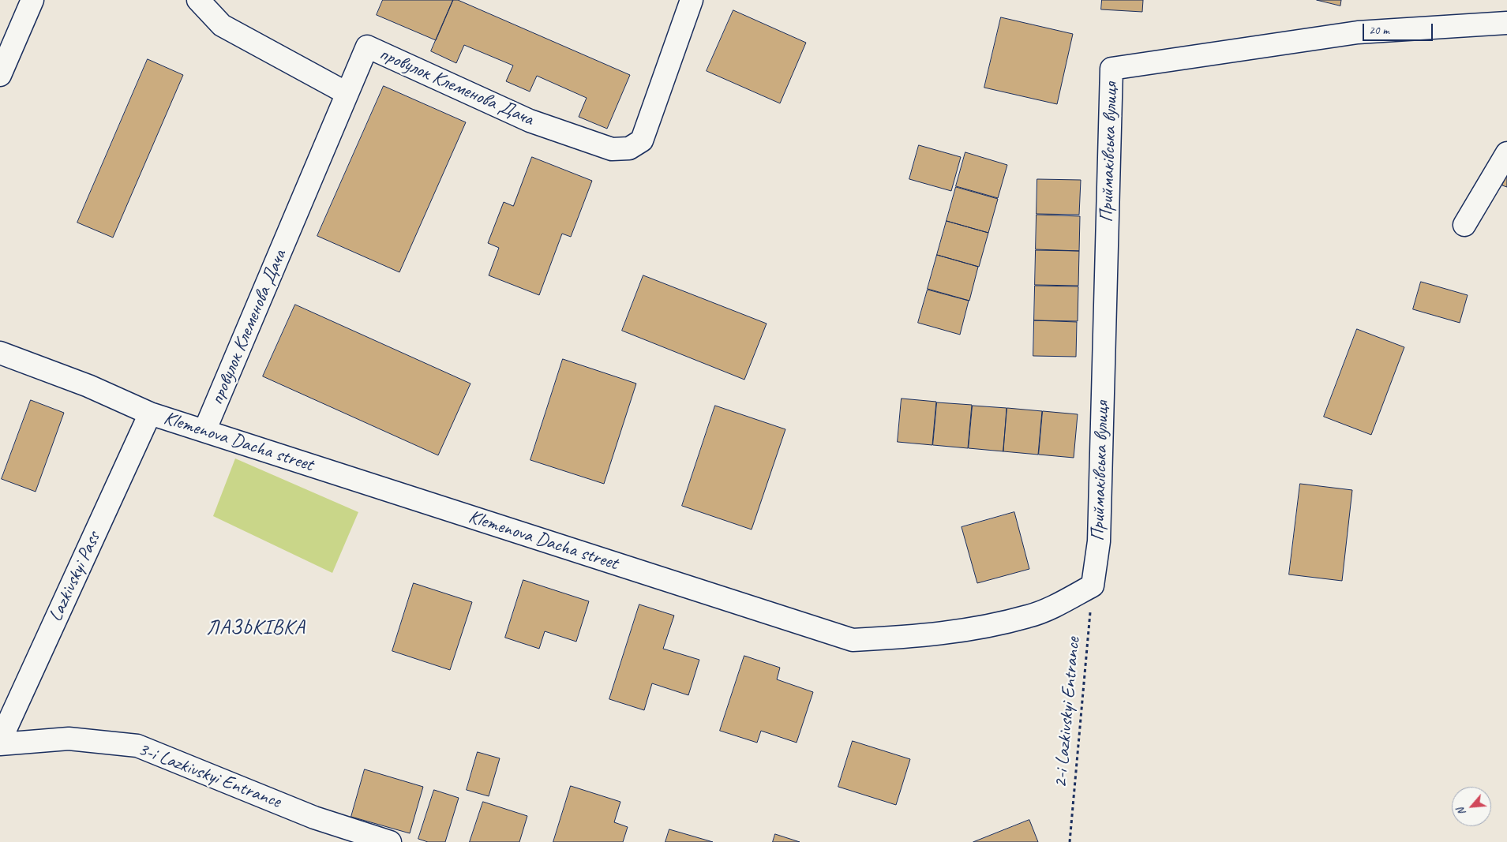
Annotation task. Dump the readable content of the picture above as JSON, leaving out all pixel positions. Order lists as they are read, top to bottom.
{
  "streets": {
    "street": [
      "провулок Клеменова Дача",
      "Приймаківська вулиця",
      "Klemenova Dacha street",
      "Lazkivskyi Pass",
      "3-i Lazkivskyi Entrance"
    ],
    "path": ["2-i Lazkivskyi Entrance"]
  },
  "crossings": [
    ["провулок Клеменова Дача", "Klemenova Dacha street"],
    ["Приймаківська вулиця", "Klemenova Dacha street"],
    ["Приймаківська вулиця", "2-i Lazkivskyi Entrance"],
    ["Klemenova Dacha street", "Lazkivskyi Pass"],
    ["Klemenova Dacha street", "2-i Lazkivskyi Entrance"]
  ],
  "districts": ["ЛАЗЬКІВКА"],
  "scale_bar": "20 m",
  "north": "bottom left"
}
